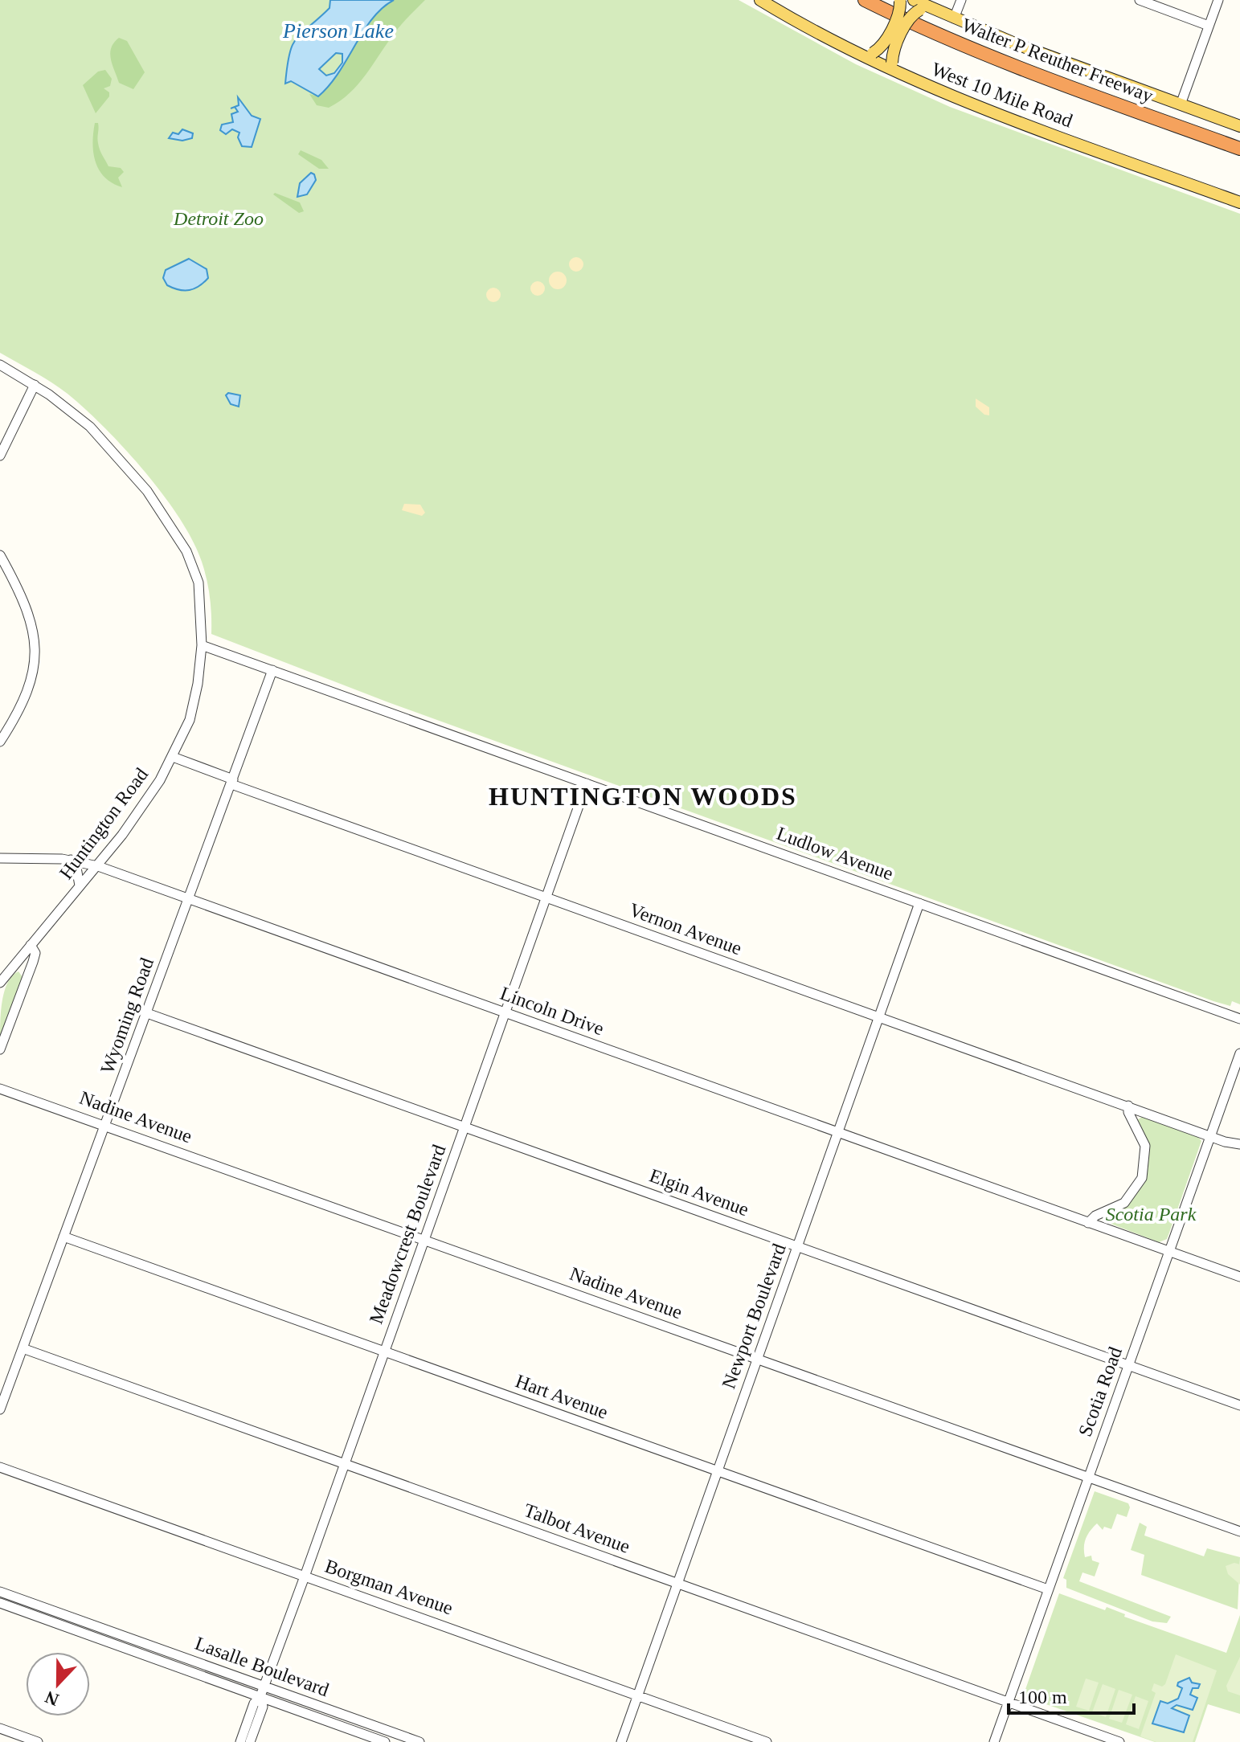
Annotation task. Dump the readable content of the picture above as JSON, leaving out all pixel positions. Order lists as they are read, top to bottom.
{
  "streets": {
    "highway": ["Walter P Reuther Freeway"],
    "main road": ["West 10 Mile Road"],
    "street": [
      "Huntington Road",
      "Ludlow Avenue",
      "Vernon Avenue",
      "Lincoln Drive",
      "Wyoming Road",
      "Nadine Avenue",
      "Elgin Avenue",
      "Meadowcrest Boulevard",
      "Newport Boulevard",
      "Scotia Road",
      "Hart Avenue",
      "Talbot Avenue",
      "Borgman Avenue",
      "Lasalle Boulevard"
    ]
  },
  "crossings": [
    ["Huntington Road", "Ludlow Avenue"],
    ["Huntington Road", "Vernon Avenue"],
    ["Huntington Road", "Lincoln Drive"],
    ["Ludlow Avenue", "Wyoming Road"],
    ["Ludlow Avenue", "Meadowcrest Boulevard"],
    ["Ludlow Avenue", "Newport Boulevard"],
    ["Vernon Avenue", "Wyoming Road"],
    ["Vernon Avenue", "Meadowcrest Boulevard"],
    ["Vernon Avenue", "Newport Boulevard"],
    ["Vernon Avenue", "Scotia Road"],
    ["Lincoln Drive", "Wyoming Road"],
    ["Lincoln Drive", "Meadowcrest Boulevard"],
    ["Lincoln Drive", "Newport Boulevard"],
    ["Lincoln Drive", "Scotia Road"],
    ["Wyoming Road", "Nadine Avenue"],
    ["Wyoming Road", "Elgin Avenue"],
    ["Wyoming Road", "Hart Avenue"],
    ["Wyoming Road", "Talbot Avenue"],
    ["Nadine Avenue", "Meadowcrest Boulevard"],
    ["Nadine Avenue", "Newport Boulevard"],
    ["Nadine Avenue", "Scotia Road"],
    ["Elgin Avenue", "Meadowcrest Boulevard"],
    ["Elgin Avenue", "Newport Boulevard"],
    ["Elgin Avenue", "Scotia Road"],
    ["Meadowcrest Boulevard", "Hart Avenue"],
    ["Meadowcrest Boulevard", "Talbot Avenue"],
    ["Meadowcrest Boulevard", "Borgman Avenue"],
    ["Meadowcrest Boulevard", "Lasalle Boulevard"],
    ["Newport Boulevard", "Hart Avenue"],
    ["Newport Boulevard", "Talbot Avenue"],
    ["Newport Boulevard", "Borgman Avenue"],
    ["Scotia Road", "Hart Avenue"],
    ["Scotia Road", "Talbot Avenue"]
  ],
  "districts": ["HUNTINGTON WOODS"],
  "water": ["Pierson Lake"],
  "parks": ["Detroit Zoo", "Scotia Park"],
  "scale_bar": "100 m",
  "north": "bottom"
}
